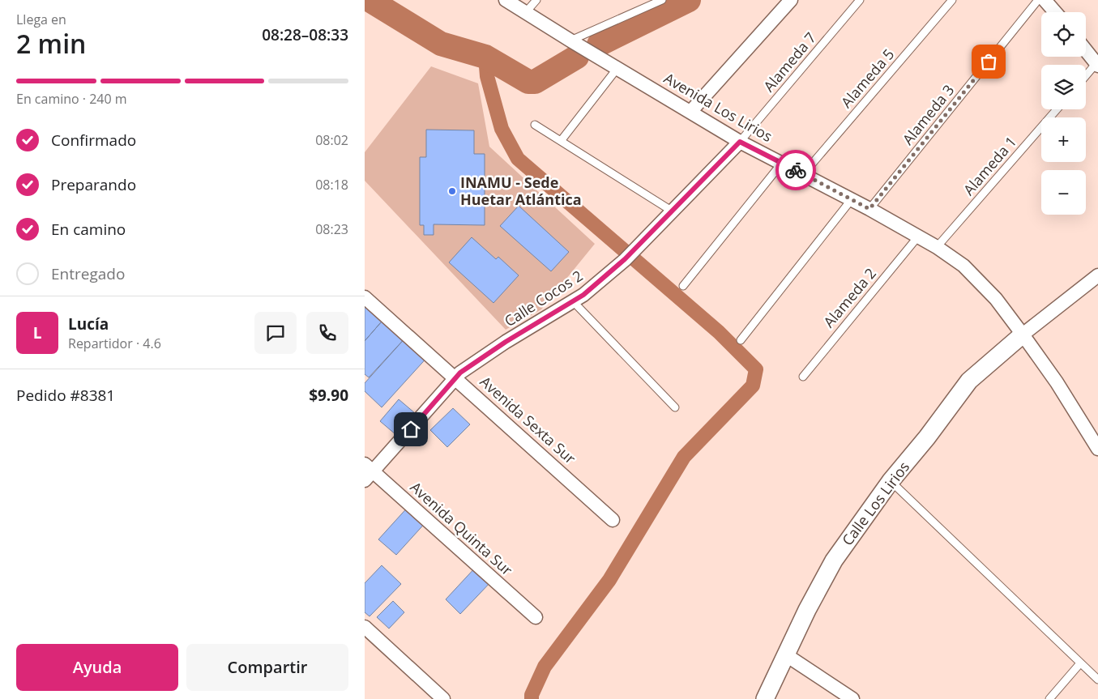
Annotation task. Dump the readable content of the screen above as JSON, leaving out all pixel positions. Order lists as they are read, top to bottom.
{
  "streets": {
    "street": [
      "Avenida Los Lirios",
      "Calle Cocos 2",
      "Avenida Sexta Sur",
      "Calle Los Lirios",
      "Avenida Quinta Sur"
    ],
    "lane": [
      "Alameda 7",
      "Alameda 5",
      "Alameda 3",
      "Alameda 1",
      "Alameda 2"
    ]
  },
  "crossings": [
    ["Alameda 7", "Avenida Los Lirios"],
    ["Alameda 7", "Calle Cocos 2"],
    ["Alameda 5", "Avenida Los Lirios"],
    ["Avenida Los Lirios", "Alameda 3"],
    ["Avenida Los Lirios", "Alameda 1"],
    ["Avenida Los Lirios", "Alameda 2"],
    ["Avenida Los Lirios", "Calle Cocos 2"],
    ["Avenida Los Lirios", "Calle Los Lirios"],
    ["Calle Cocos 2", "Avenida Sexta Sur"],
    ["Calle Cocos 2", "Avenida Quinta Sur"]
  ],
  "places": ["INAMU - Sede Huetar Atlántica"],
  "page": {
    "heading": ["2 min", "Llega en", "08:28–08:33"],
    "panel": [
      "Lucía",
      "Repartidor · 4.6",
      "Pedido #8381",
      "$9.90"
    ],
    "map_buttons": ["+", "−"],
    "bar": "En camino · 240 m",
    "list": [
      ["Confirmado", "08:02"],
      ["Preparando", "08:18"],
      ["En camino", "08:23"],
      "Entregado"
    ],
    "round": "L",
    "buttons": ["Ayuda", "Compartir"]
  }
}
